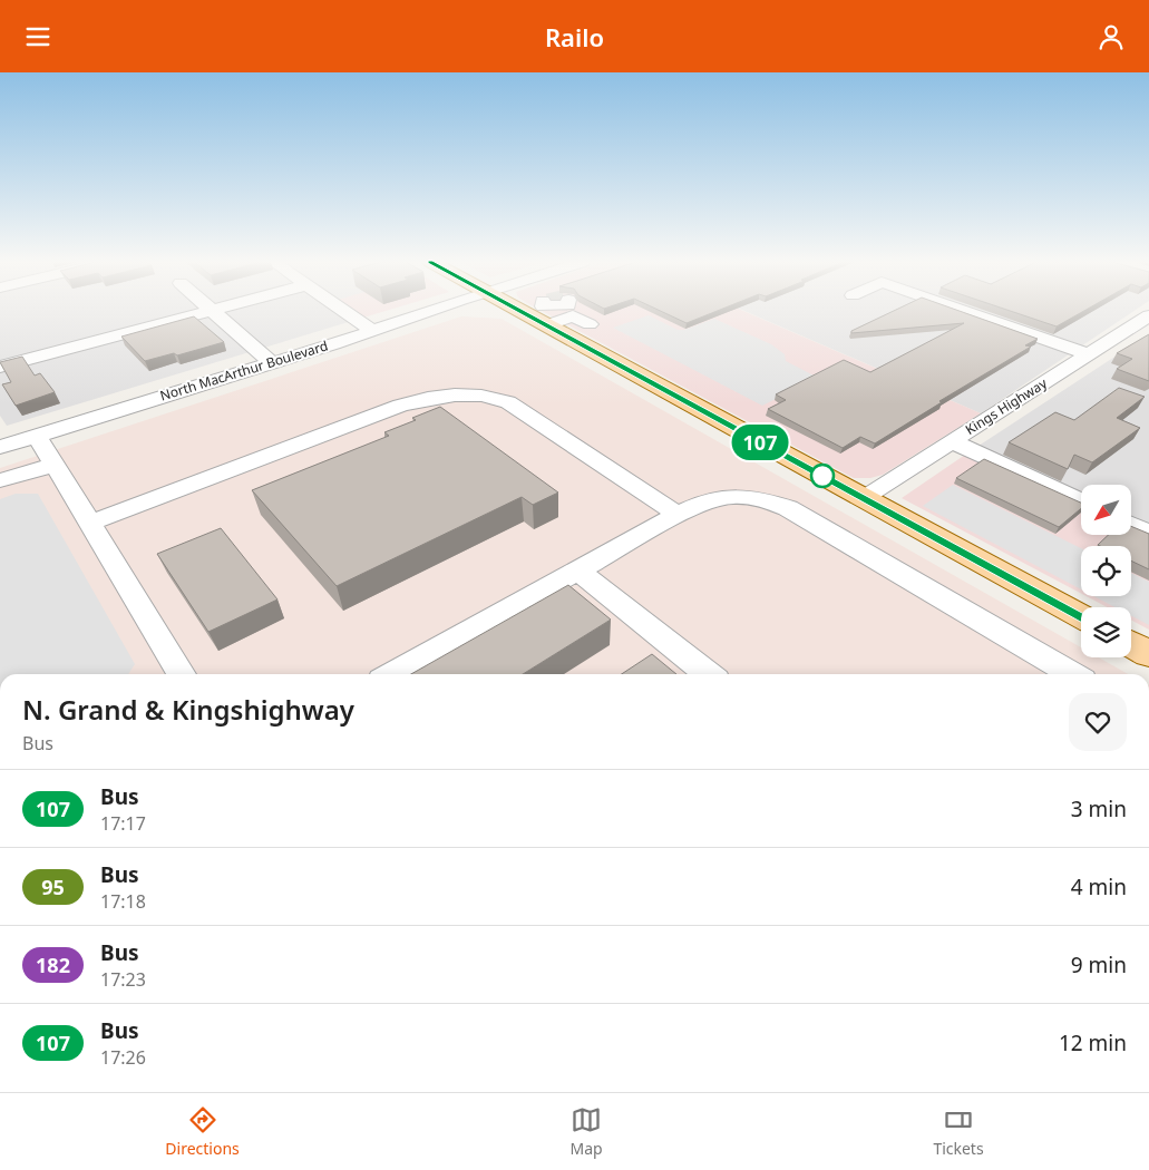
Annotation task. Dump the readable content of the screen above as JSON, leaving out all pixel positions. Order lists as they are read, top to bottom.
{
  "streets": {
    "street": ["North MacArthur Boulevard", "Kings Highway"]
  },
  "lines": ["bus line 107"],
  "north": "bottom left",
  "page": {
    "header": "Railo",
    "on_map": "107",
    "heading": ["N. Grand & Kingshighway", "Bus"],
    "list": [
      {
        "mark": "107",
        "name": "Bus",
        "note": "17:17",
        "value": "3 min"
      },
      {
        "mark": "95",
        "name": "Bus",
        "note": "17:18",
        "value": "4 min"
      },
      {
        "mark": "182",
        "name": "Bus",
        "note": "17:23",
        "value": "9 min"
      },
      {
        "mark": "107",
        "name": "Bus",
        "note": "17:26",
        "value": "12 min"
      }
    ],
    "tabs": ["Directions", "Map", "Tickets"]
  }
}
